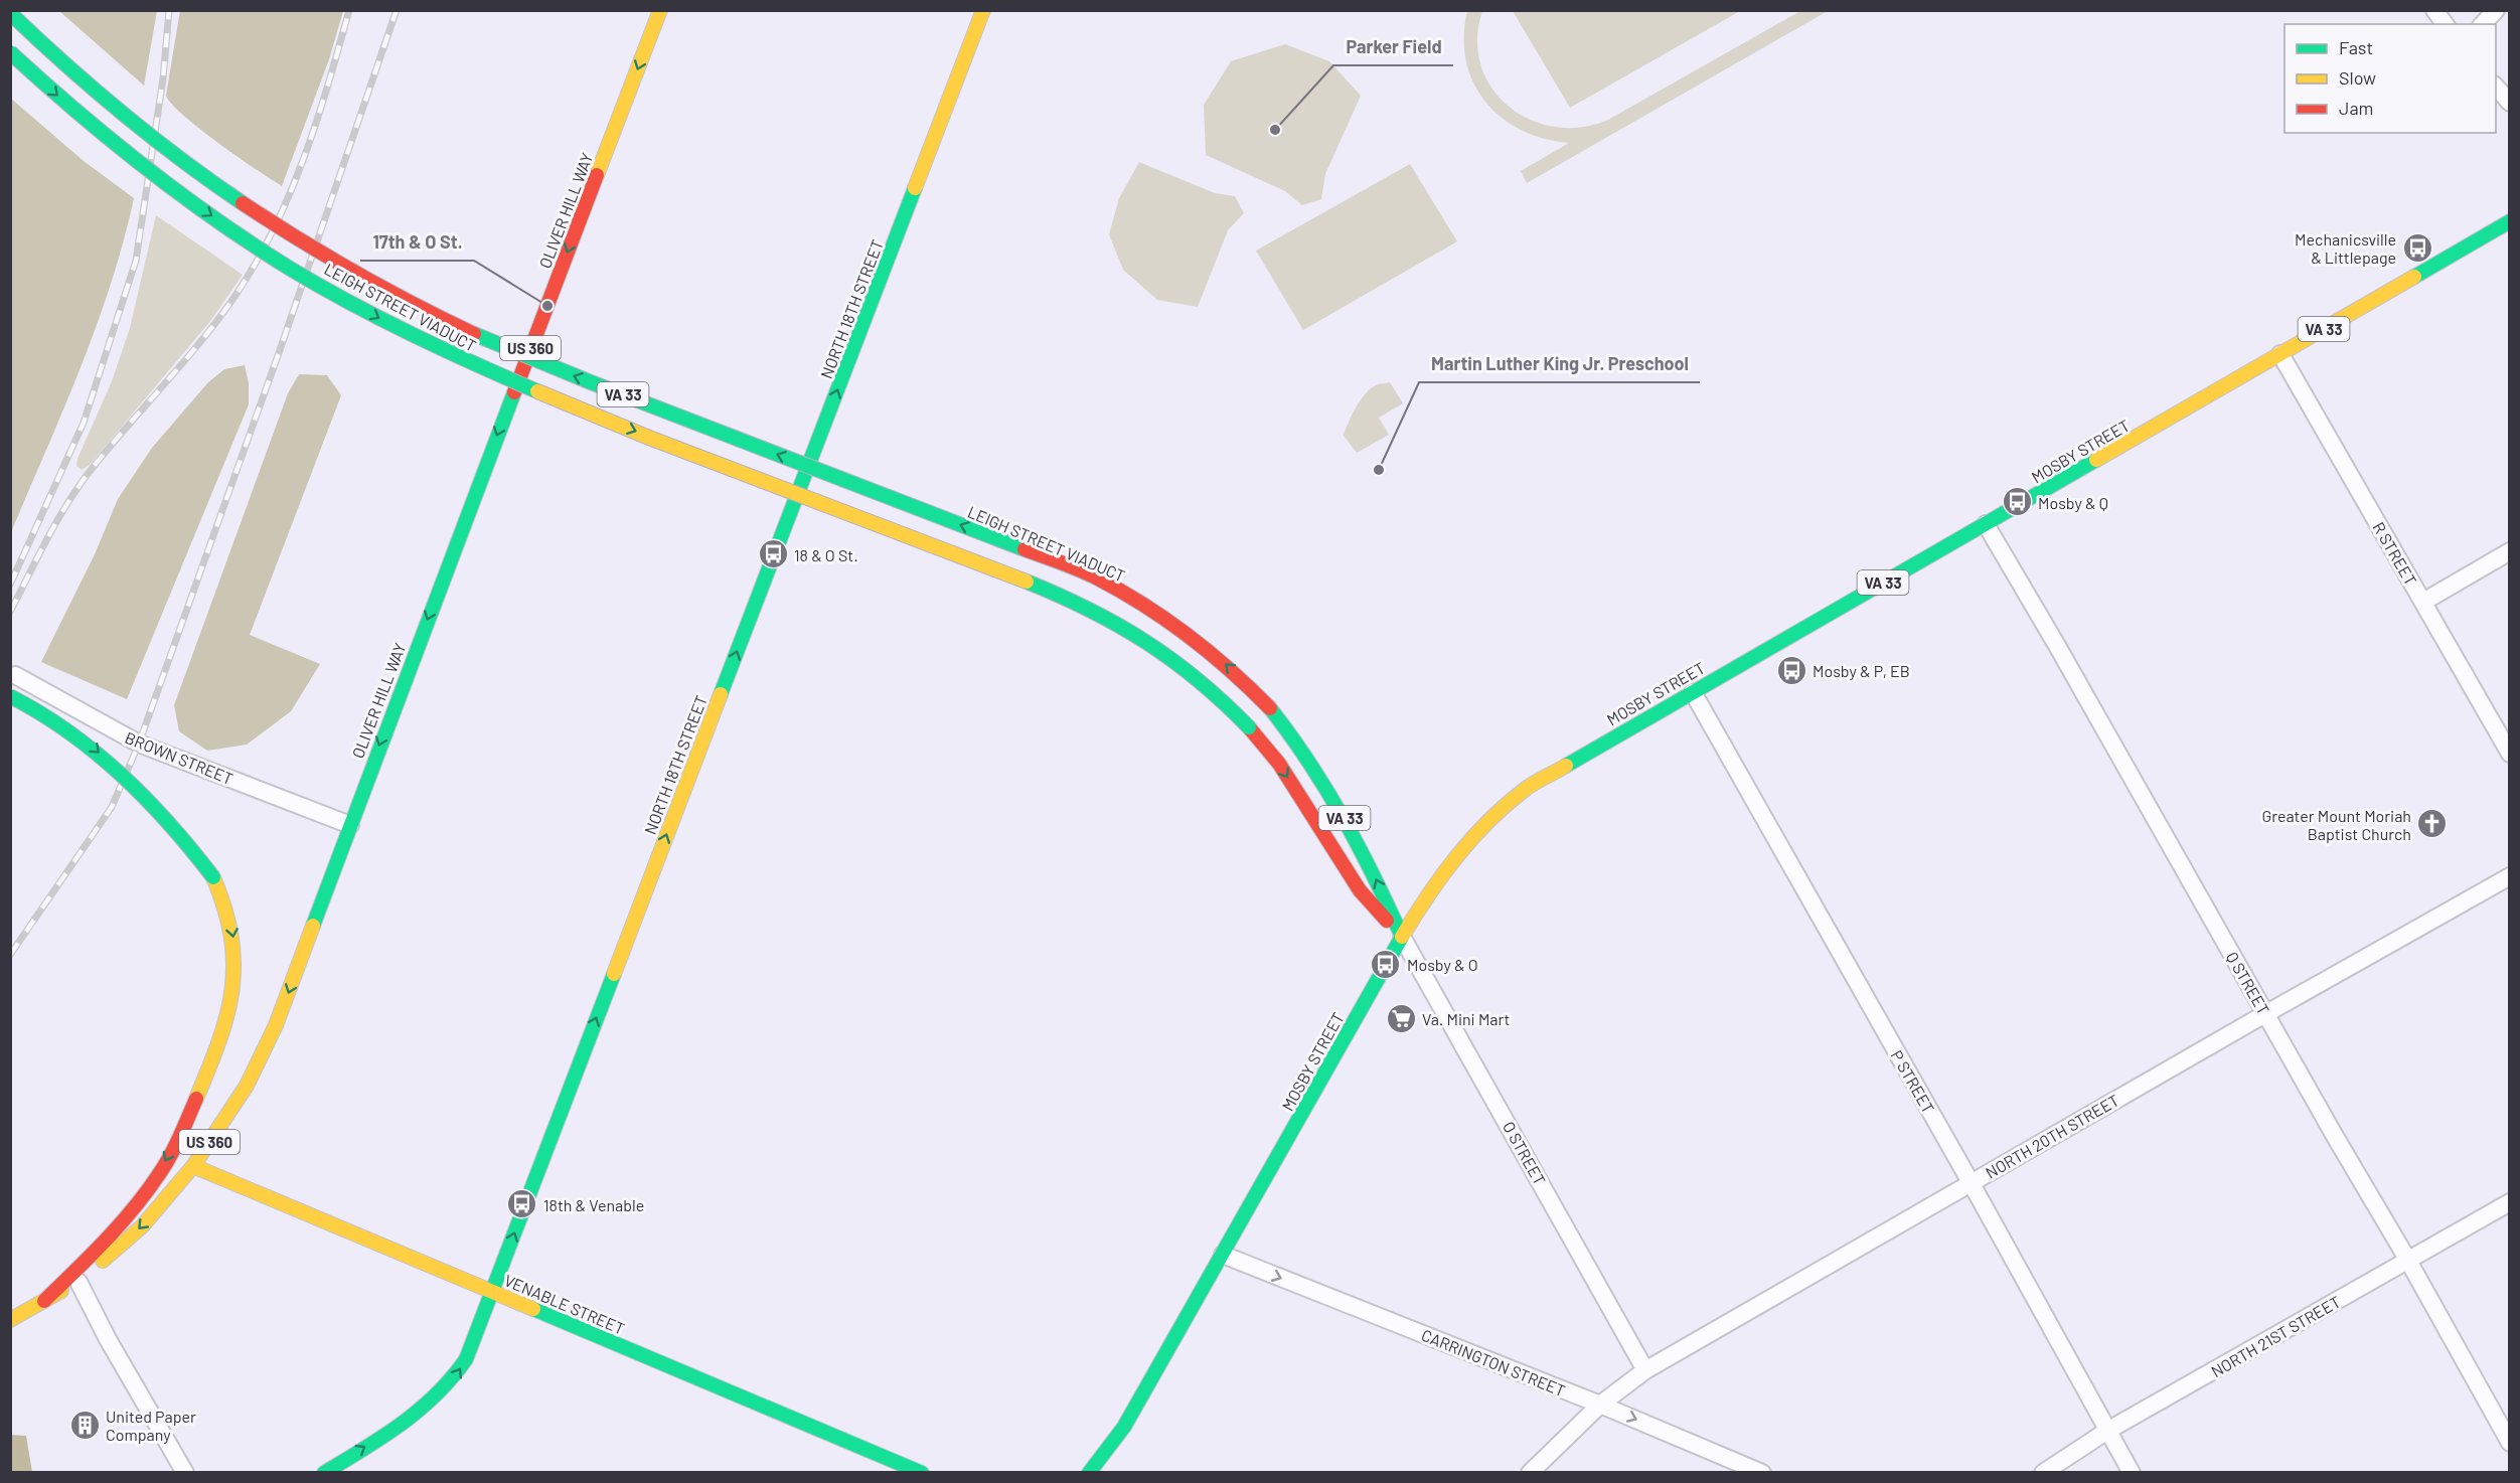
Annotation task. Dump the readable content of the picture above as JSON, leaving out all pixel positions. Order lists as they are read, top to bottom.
{
  "streets": {
    "main road": [
      "OLIVER HILL WAY",
      "LEIGH STREET VIADUCT",
      "NORTH 18TH STREET",
      "VA 33",
      "US 360",
      "MOSBY STREET",
      "VENABLE STREET"
    ],
    "street": [
      "R STREET",
      "BROWN STREET",
      "Q STREET",
      "P STREET",
      "NORTH 20TH STREET",
      "O STREET",
      "NORTH 21ST STREET",
      "CARRINGTON STREET"
    ]
  },
  "crossings": [
    ["OLIVER HILL WAY", "BROWN STREET"],
    ["OLIVER HILL WAY", "VENABLE STREET"],
    ["LEIGH STREET VIADUCT", "MOSBY STREET"],
    ["LEIGH STREET VIADUCT", "O STREET"],
    ["NORTH 18TH STREET", "VENABLE STREET"],
    ["MOSBY STREET", "R STREET"],
    ["MOSBY STREET", "Q STREET"],
    ["MOSBY STREET", "P STREET"],
    ["MOSBY STREET", "O STREET"],
    ["MOSBY STREET", "CARRINGTON STREET"],
    ["Q STREET", "NORTH 20TH STREET"],
    ["Q STREET", "NORTH 21ST STREET"],
    ["P STREET", "NORTH 20TH STREET"],
    ["P STREET", "NORTH 21ST STREET"],
    ["NORTH 20TH STREET", "O STREET"],
    ["NORTH 20TH STREET", "CARRINGTON STREET"]
  ],
  "one_way": ["OLIVER HILL WAY", "NORTH 18TH STREET", "CARRINGTON STREET"],
  "places": {
    "other": ["Parker Field", "17th & O St.", "Martin Luther King Jr. Preschool"],
    "bus stop": [
      "Mechanicsville & Littlepage",
      "Mosby & Q",
      "18 & O St.",
      "Mosby & P, EB",
      "Mosby & O",
      "18th & Venable"
    ],
    "church": ["Greater Mount Moriah Baptist Church"],
    "supermarket": ["Va. Mini Mart"],
    "building": ["United Paper Company"]
  },
  "legend": ["Fast", "Slow", "Jam"]
}
